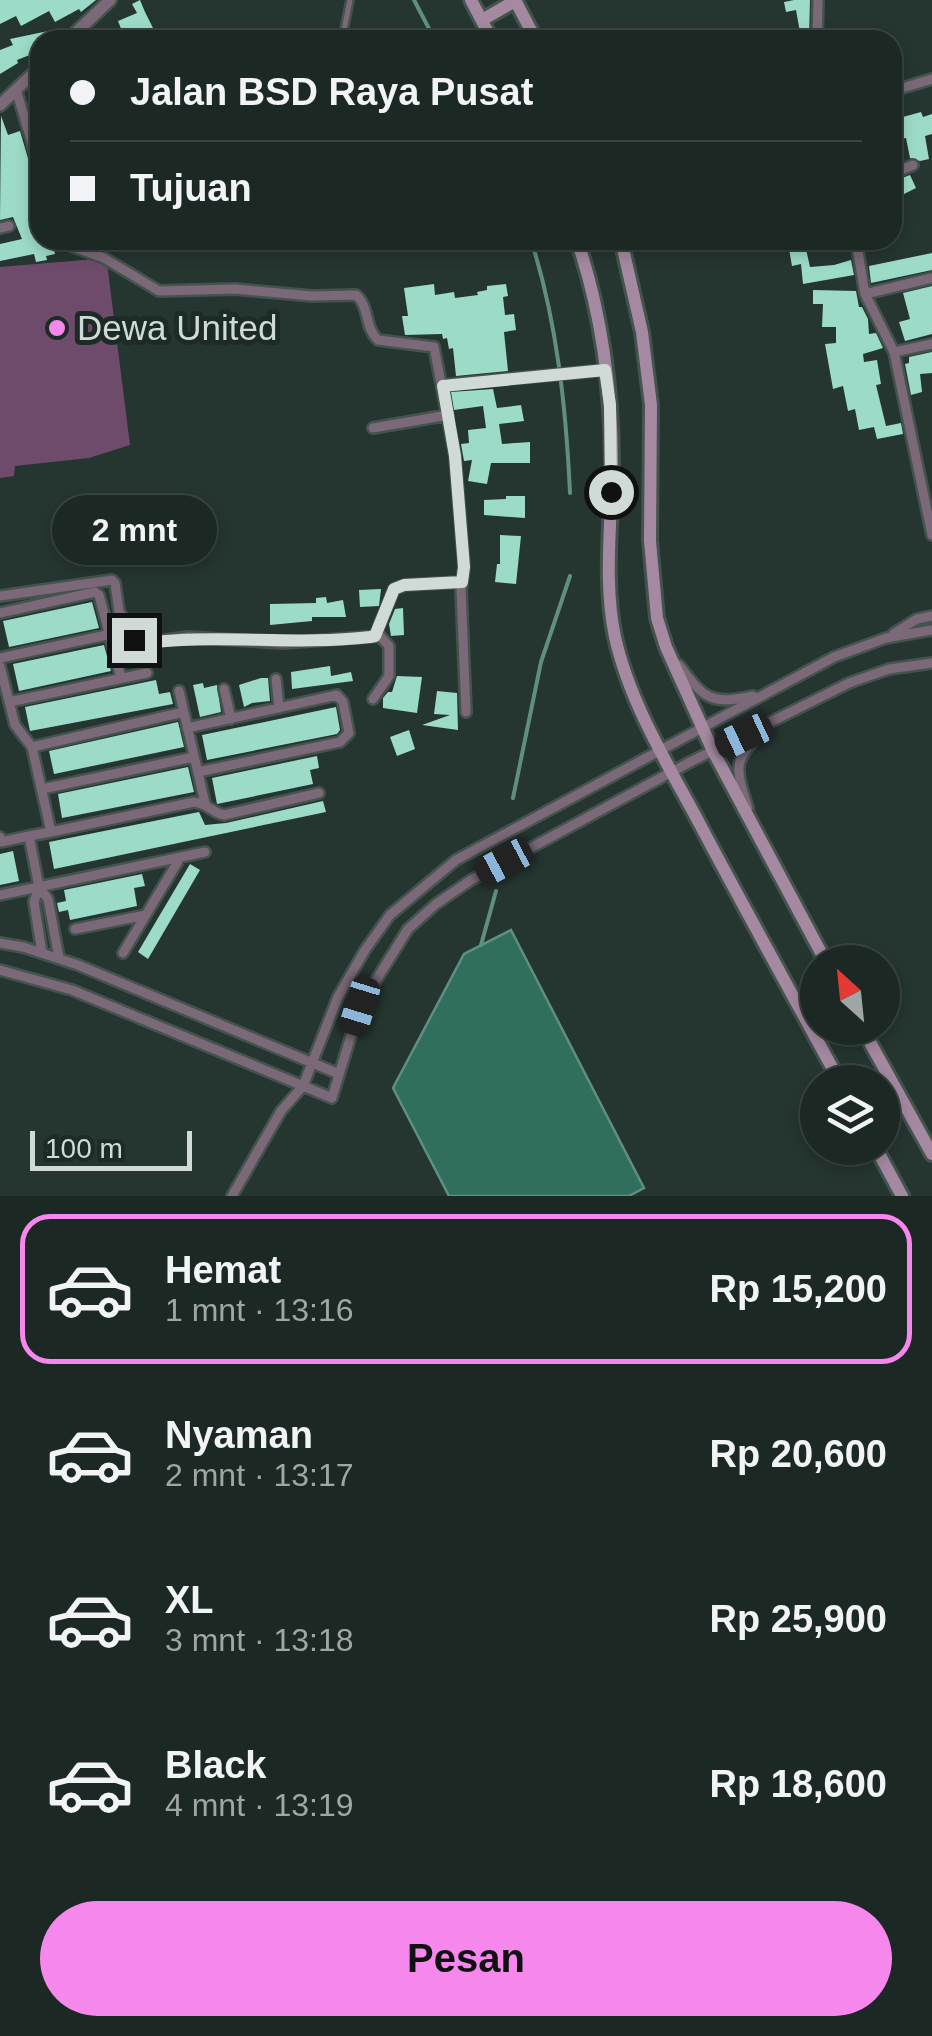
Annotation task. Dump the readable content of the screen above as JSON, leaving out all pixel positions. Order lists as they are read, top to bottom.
{
  "places": ["Dewa United"],
  "scale_bar": "100 m",
  "north": "top left",
  "page": {
    "banner": ["Jalan BSD Raya Pusat", "Tujuan"],
    "bubble": "2 mnt",
    "scale": "100 m",
    "list": [
      {
        "name": "Hemat",
        "note": "1 mnt · 13:16",
        "value": "Rp 15,200"
      },
      {
        "name": "Nyaman",
        "note": "2 mnt · 13:17",
        "value": "Rp 20,600"
      },
      {
        "name": "XL",
        "note": "3 mnt · 13:18",
        "value": "Rp 25,900"
      },
      {
        "name": "Black",
        "note": "4 mnt · 13:19",
        "value": "Rp 18,600"
      }
    ],
    "buttons": "Pesan"
  }
}
